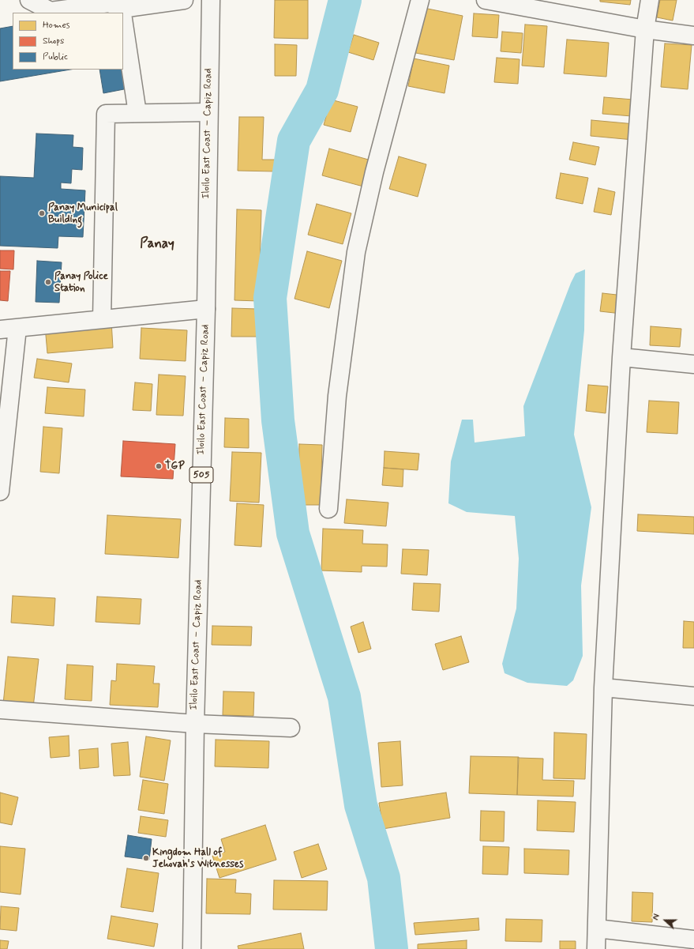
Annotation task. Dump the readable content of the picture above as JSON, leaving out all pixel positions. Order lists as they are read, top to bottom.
{
  "streets": {
    "street": ["Iloilo East Coast – Capiz Road", "505"]
  },
  "districts": ["Panay"],
  "places": [
    "Panay Municipal Building",
    "Panay Police Station",
    "TGP",
    "Kingdom Hall of Jehovah's Witnesses"
  ],
  "legend": ["Homes", "Shops", "Public"],
  "north": "left"
}
